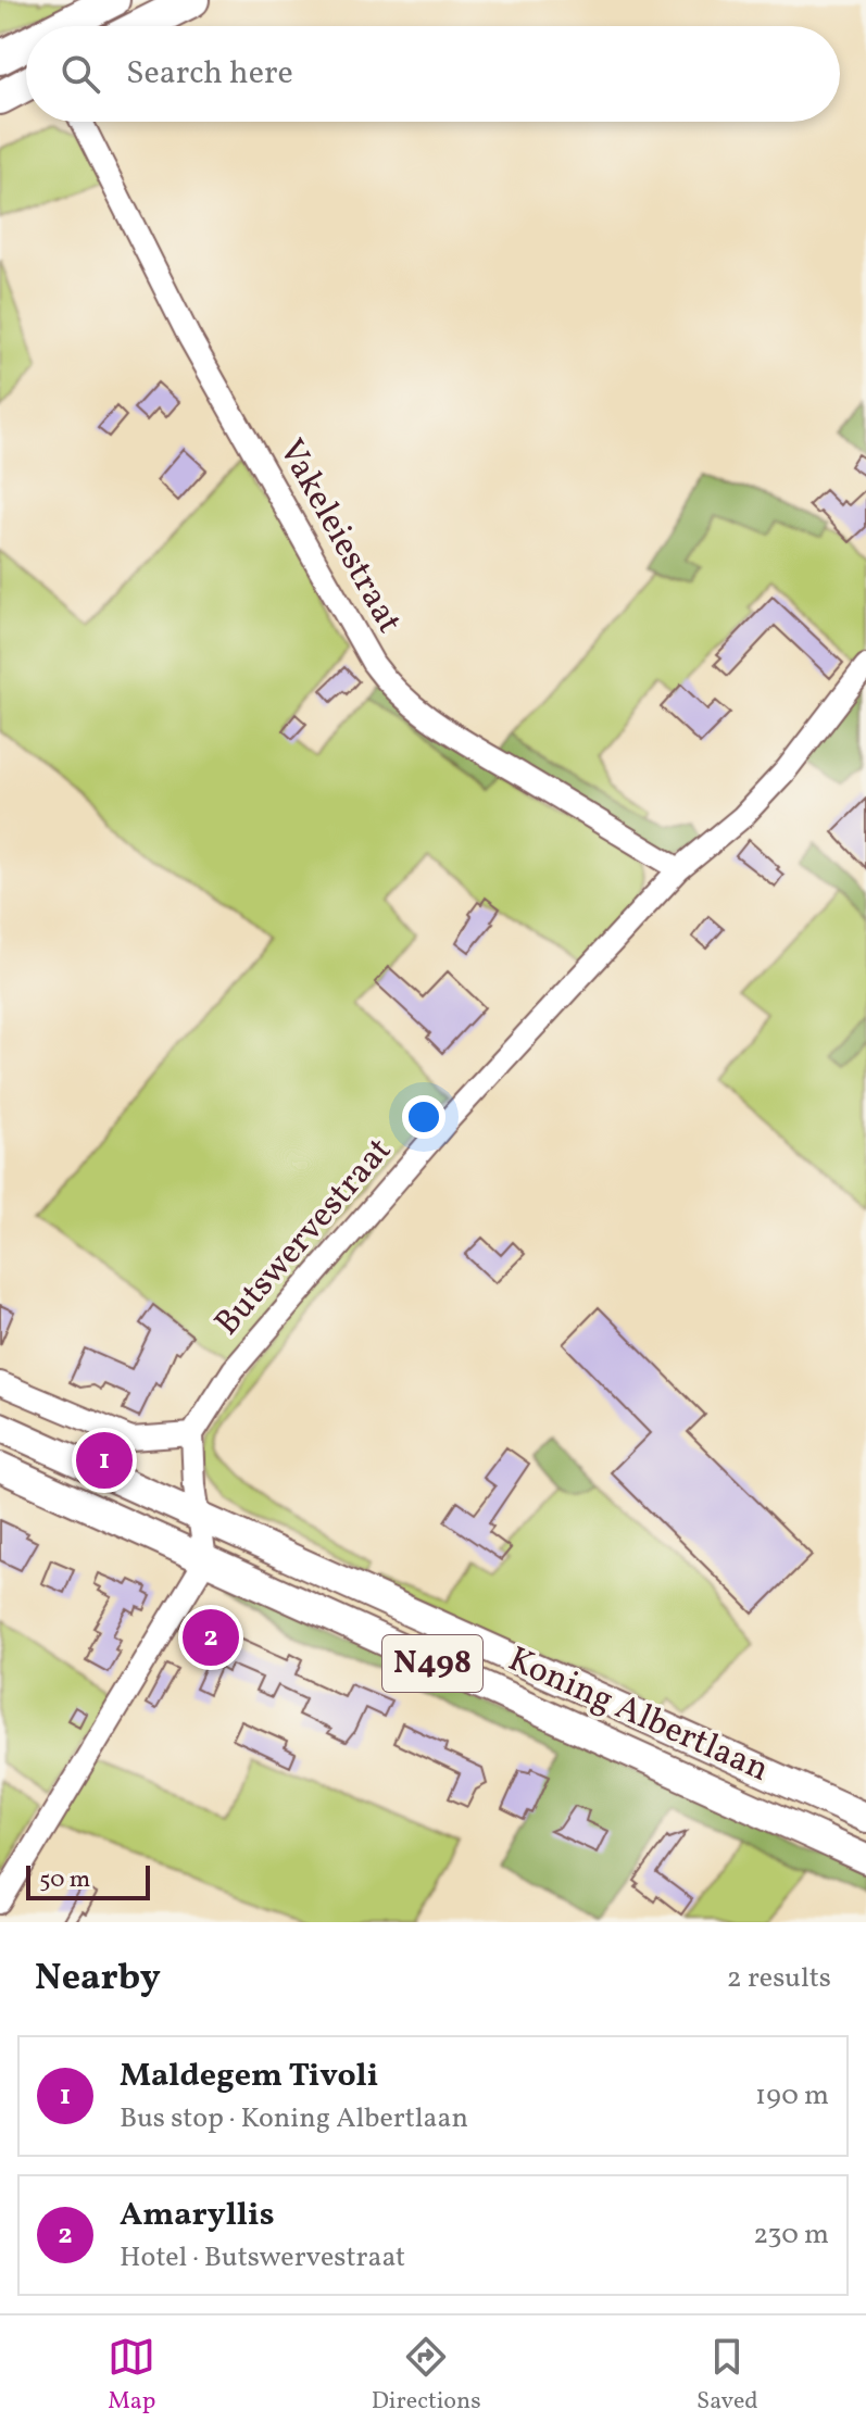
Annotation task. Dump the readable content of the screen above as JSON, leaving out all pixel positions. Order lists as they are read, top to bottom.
{
  "streets": {
    "main road": ["N498", "Koning Albertlaan"],
    "street": ["Vakeleiestraat", "Butswervestraat"]
  },
  "crossings": [
    ["Vakeleiestraat", "Butswervestraat"]
  ],
  "scale_bar": "50 m",
  "page": {
    "search": "Search here",
    "pins": ["1", "2"],
    "scale": "50 m",
    "heading": ["Nearby", "2 results"],
    "list": [
      {
        "mark": "1",
        "name": "Maldegem Tivoli",
        "note": "Bus stop · Koning Albertlaan",
        "value": "190 m"
      },
      {
        "mark": "2",
        "name": "Amaryllis",
        "note": "Hotel · Butswervestraat",
        "value": "230 m"
      }
    ],
    "nav": ["Map", "Directions", "Saved"]
  }
}
